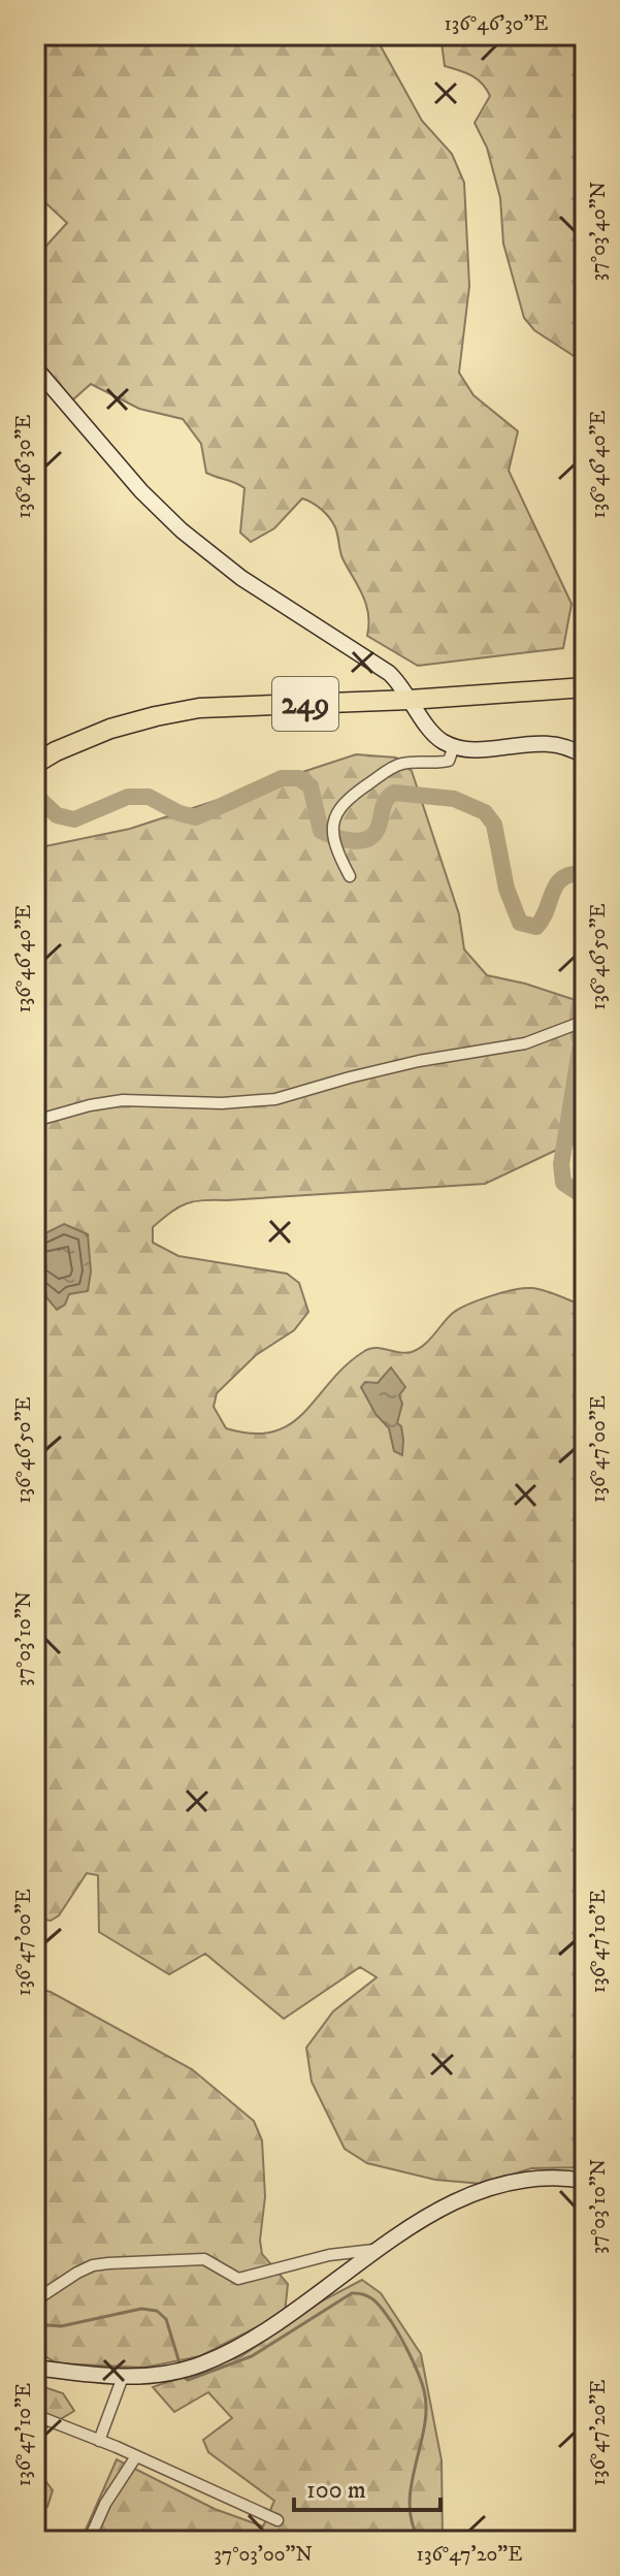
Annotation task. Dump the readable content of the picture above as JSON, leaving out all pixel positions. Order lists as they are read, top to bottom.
{
  "streets": {
    "highway": ["249"]
  },
  "scale_bar": "100 m",
  "coordinates": [
    "136°46'30\"E",
    "37°03'40\"N",
    "136°46'40\"E",
    "136°46'50\"E",
    "136°47'00\"E",
    "37°03'10\"N",
    "136°47'10\"E",
    "136°47'20\"E",
    "37°03'00\"N"
  ]
}
